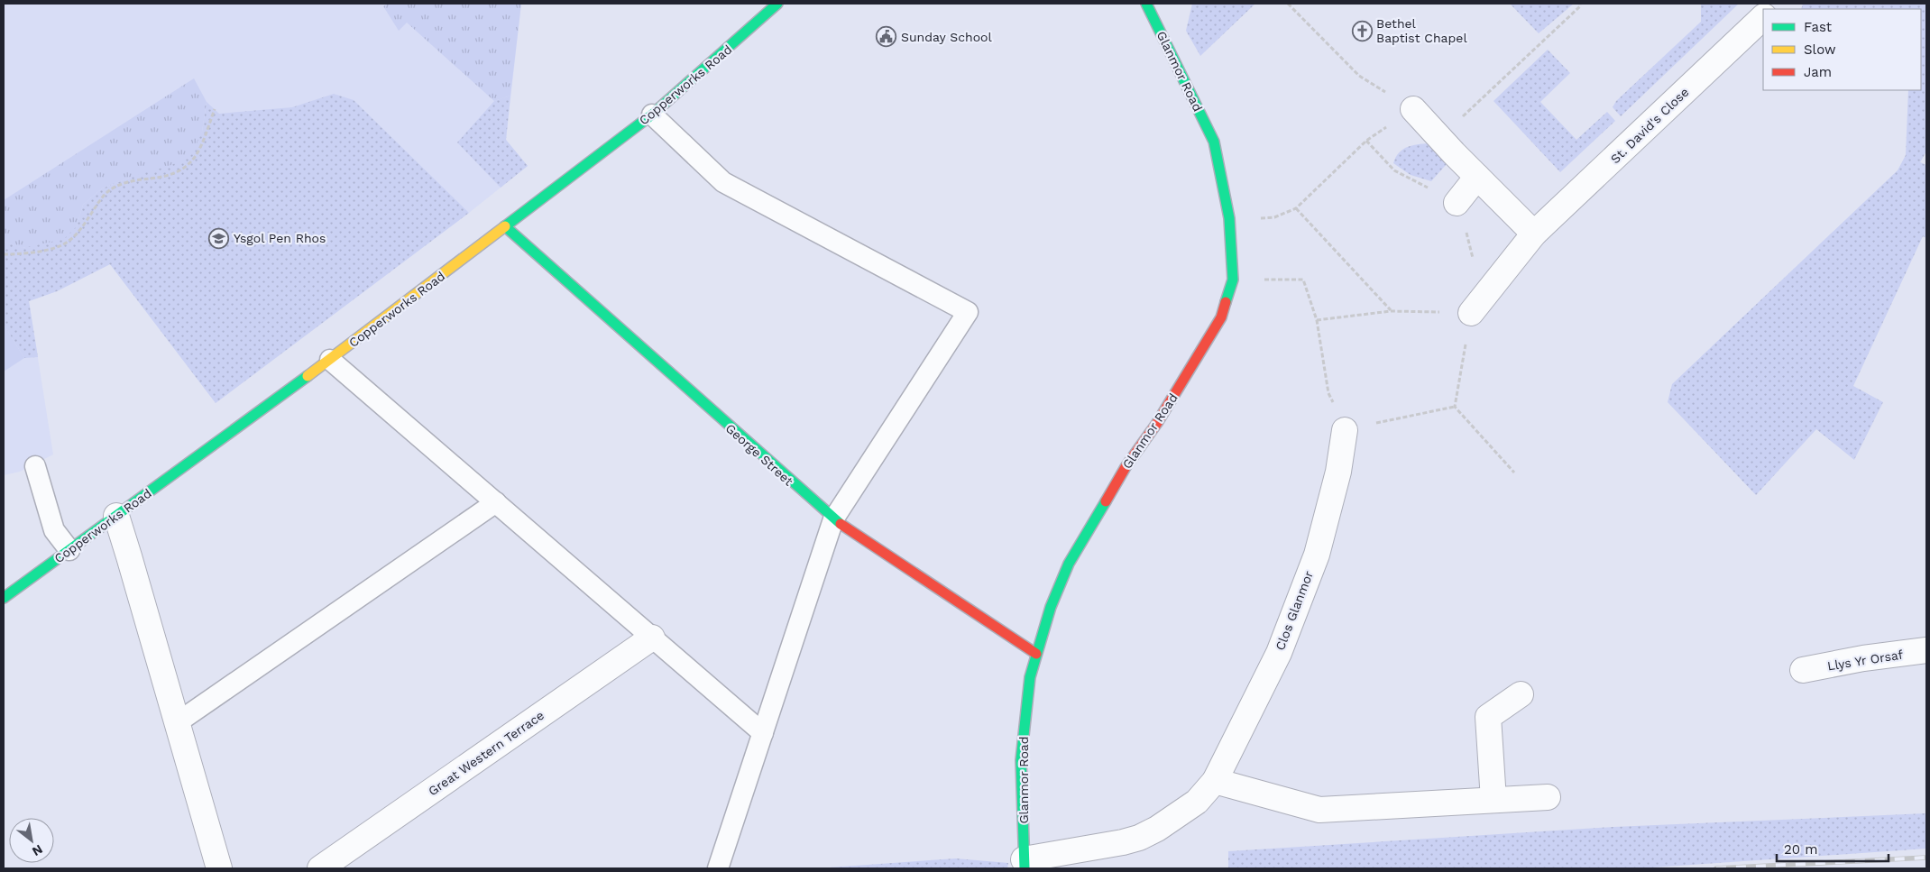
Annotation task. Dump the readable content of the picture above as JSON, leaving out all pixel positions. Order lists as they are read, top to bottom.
{
  "streets": {
    "street": [
      "Glanmor Road",
      "Copperworks Road",
      "St. David's Close",
      "George Street",
      "Clos Glanmor",
      "Llys Yr Orsaf",
      "Great Western Terrace"
    ]
  },
  "crossings": [
    ["Glanmor Road", "George Street"],
    ["Glanmor Road", "Clos Glanmor"],
    ["Copperworks Road", "George Street"]
  ],
  "places": {
    "church": ["Bethel Baptist Chapel"],
    "public building": ["Sunday School"],
    "school or university": ["Ysgol Pen Rhos"]
  },
  "legend": ["Fast", "Slow", "Jam"],
  "scale_bar": "20 m",
  "north": "bottom right"
}
